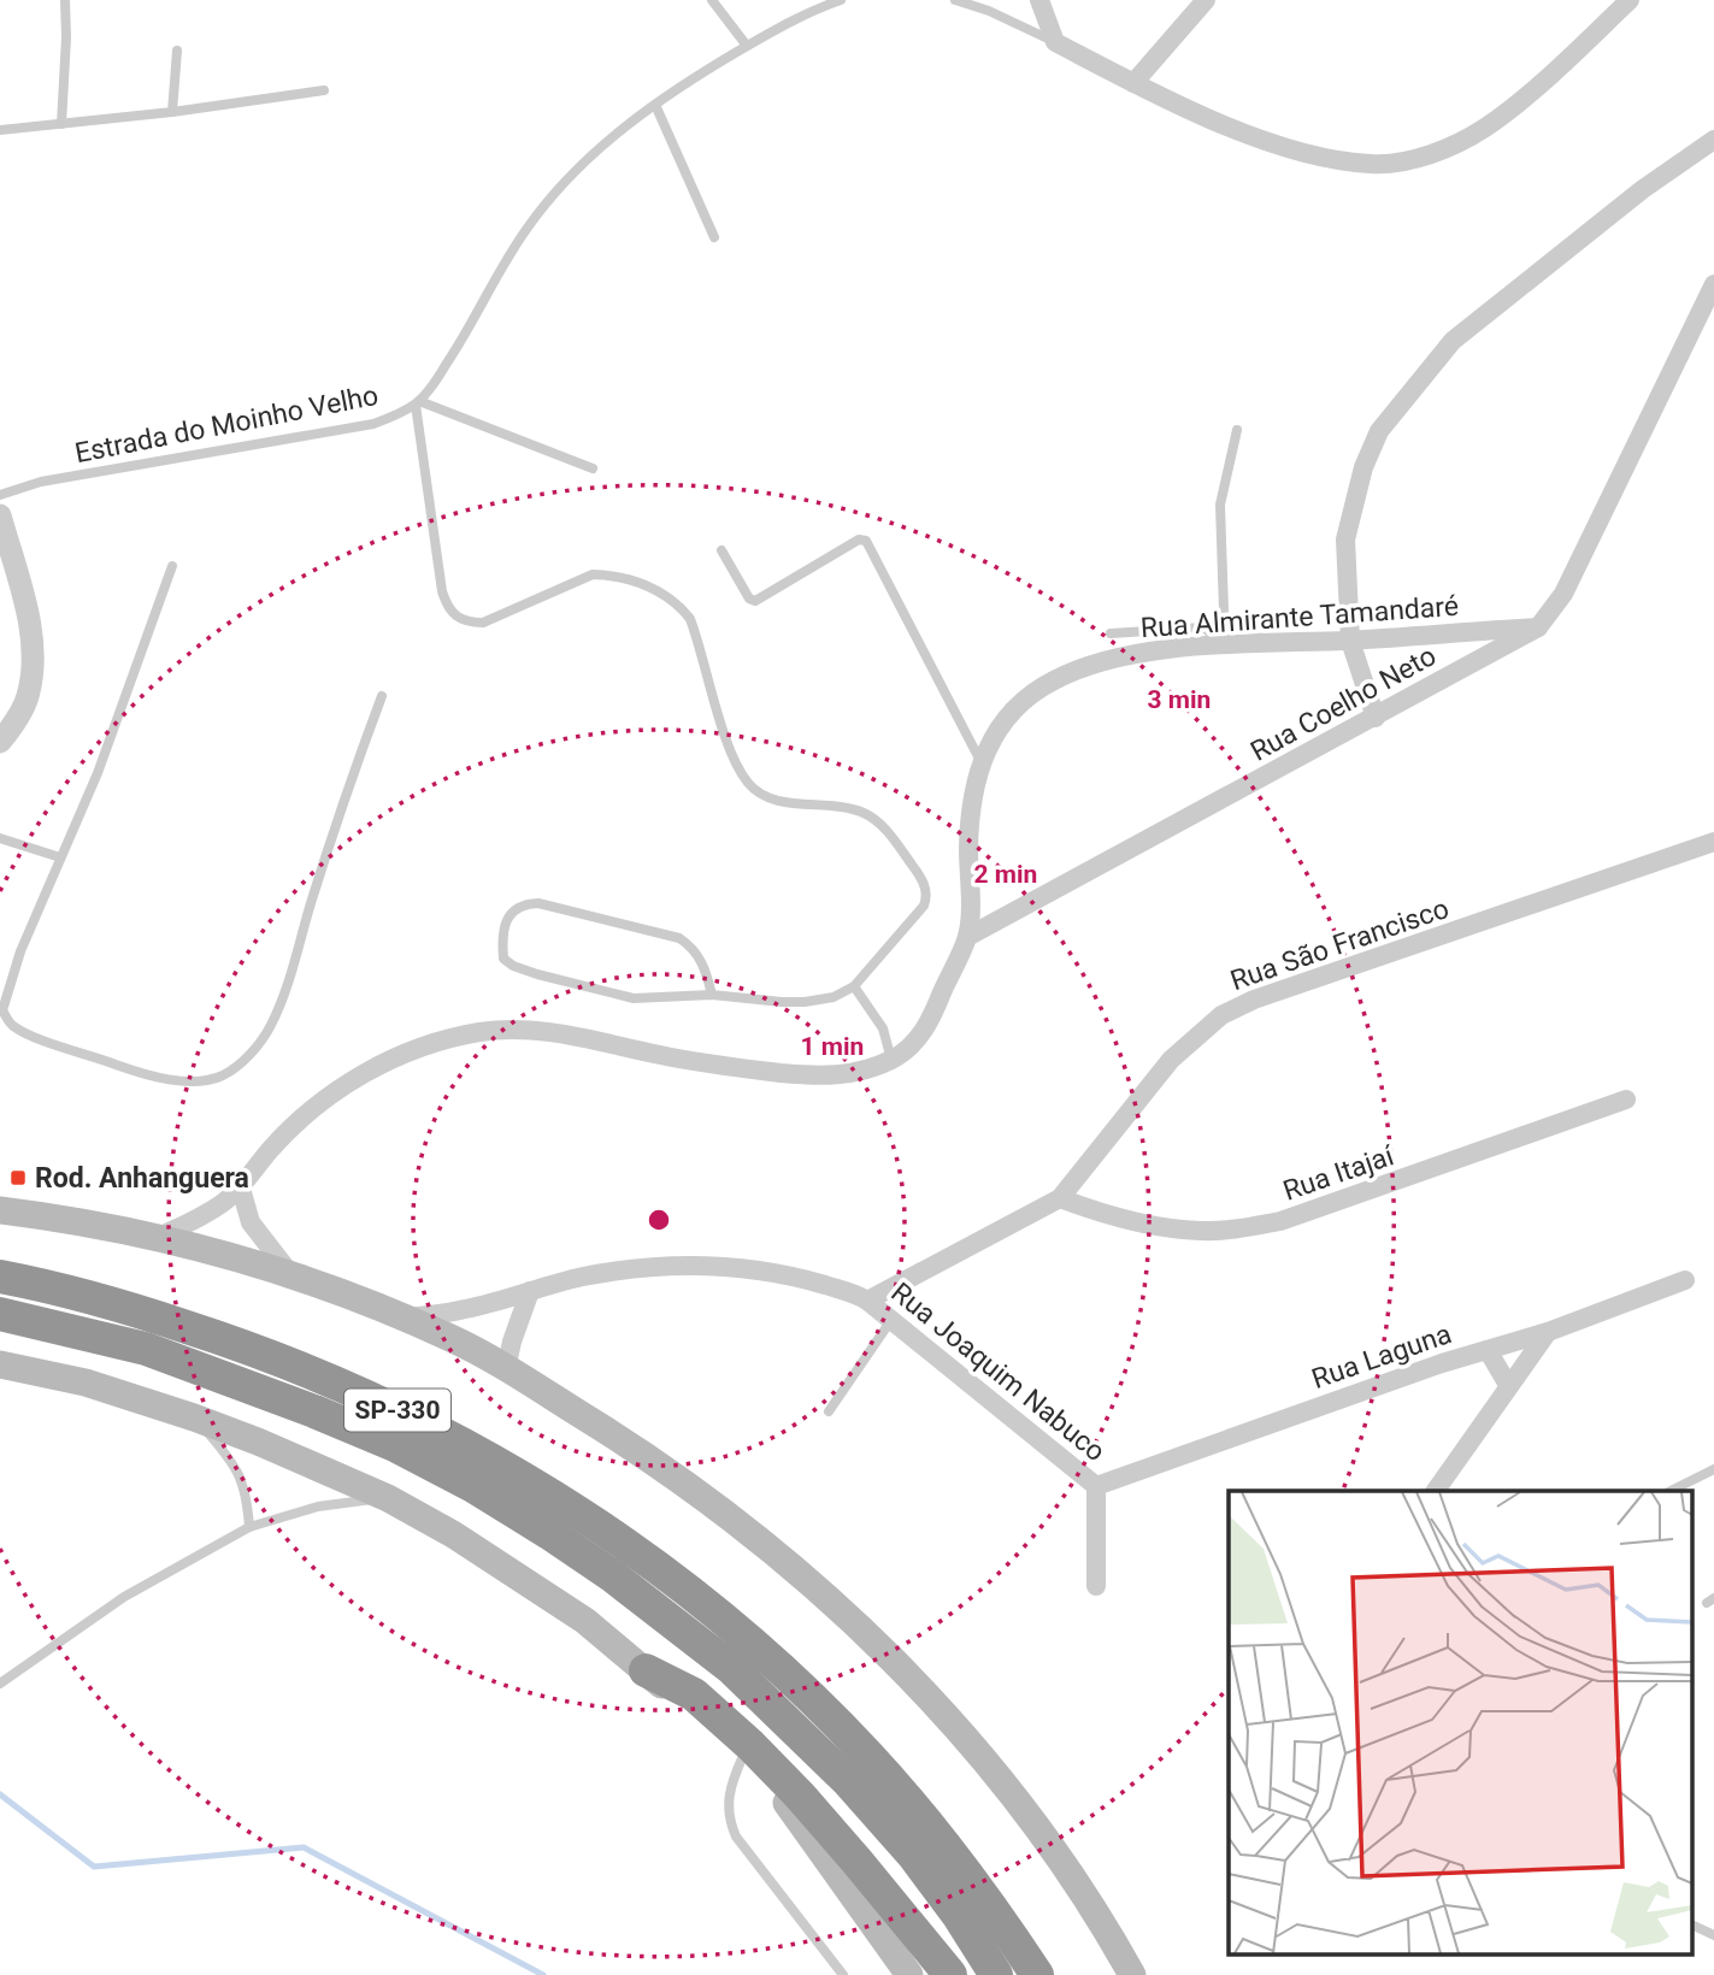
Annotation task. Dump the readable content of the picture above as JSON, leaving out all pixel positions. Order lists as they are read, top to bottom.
{
  "streets": {
    "highway": ["SP-330"],
    "street": [
      "Rua Almirante Tamandaré",
      "Rua Coelho Neto",
      "Rua São Francisco",
      "Rua Itajaí",
      "Rua Laguna",
      "Rua Joaquim Nabuco"
    ],
    "lane": ["Estrada do Moinho Velho"]
  },
  "crossings": [
    ["Rua Almirante Tamandaré", "Rua Coelho Neto"],
    ["Rua São Francisco", "Rua Itajaí"],
    ["Rua São Francisco", "Rua Joaquim Nabuco"],
    ["Rua Laguna", "Rua Joaquim Nabuco"]
  ],
  "places": {
    "transit": ["Rod. Anhanguera"]
  },
  "rings": ["3 min", "2 min", "1 min"]
}
